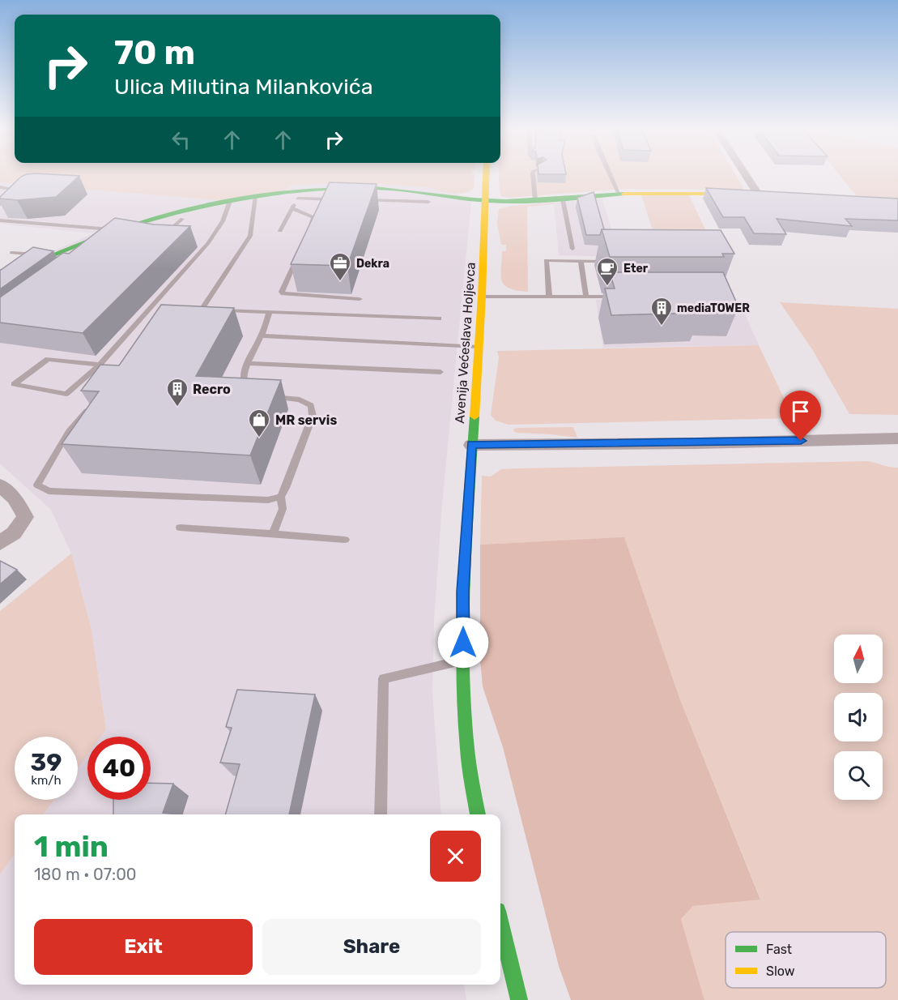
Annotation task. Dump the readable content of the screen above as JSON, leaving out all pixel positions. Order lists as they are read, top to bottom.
{
  "streets": {
    "street": ["Avenija Većeslava Holjevca"]
  },
  "places": {
    "office": ["Dekra"],
    "cafe": ["Eter"],
    "building": ["mediaTOWER", "Recro"],
    "shop": ["MR servis"]
  },
  "legend": ["Fast", "Slow"],
  "north": "top",
  "page": {
    "turn": ["70 m", "Ulica Milutina Milankovića"],
    "speed": "39 km/h",
    "limit": "40",
    "heading": ["1 min", "180 m · 07:00"],
    "buttons": ["Exit", "Share"]
  }
}
